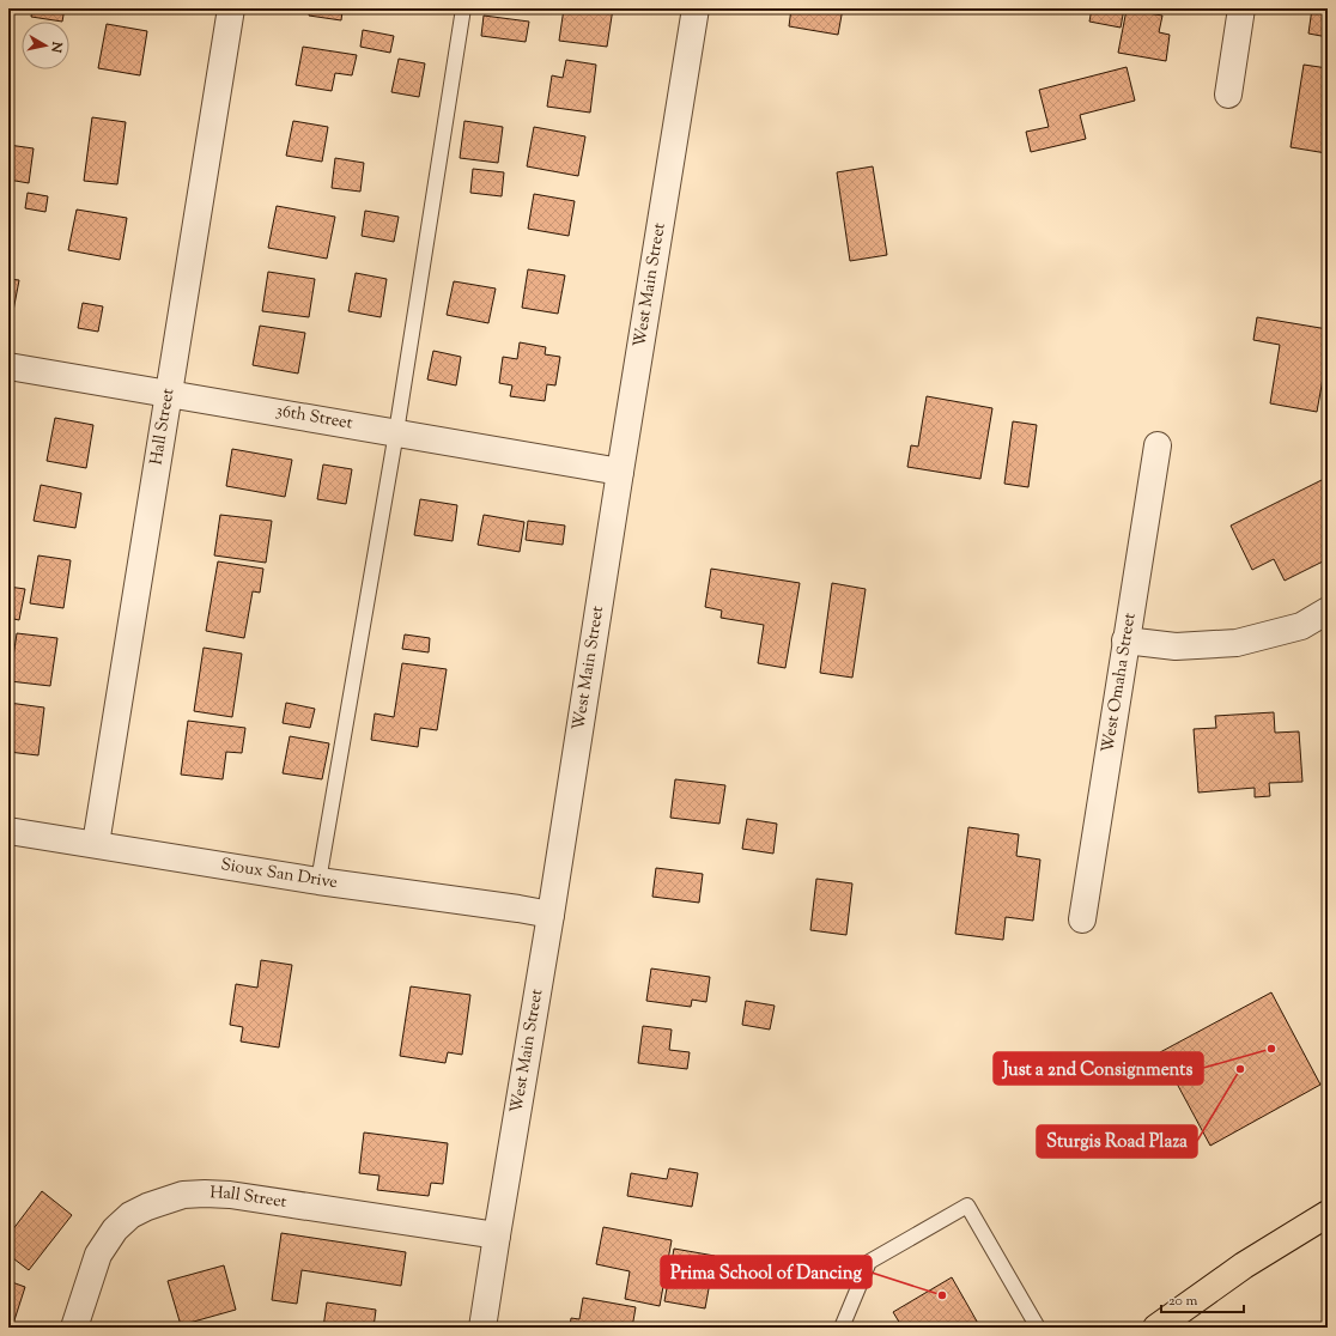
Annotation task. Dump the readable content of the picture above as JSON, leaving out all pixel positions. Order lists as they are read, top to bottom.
{
  "streets": {
    "street": [
      "West Main Street",
      "36th Street",
      "Hall Street",
      "West Omaha Street",
      "Sioux San Drive"
    ]
  },
  "crossings": [
    ["West Main Street", "36th Street"],
    ["West Main Street", "Hall Street"],
    ["West Main Street", "Sioux San Drive"],
    ["36th Street", "Hall Street"],
    ["Hall Street", "Sioux San Drive"]
  ],
  "places": ["Just a 2nd Consignments", "Sturgis Road Plaza", "Prima School of Dancing"],
  "scale_bar": "20 m",
  "north": "right"
}
